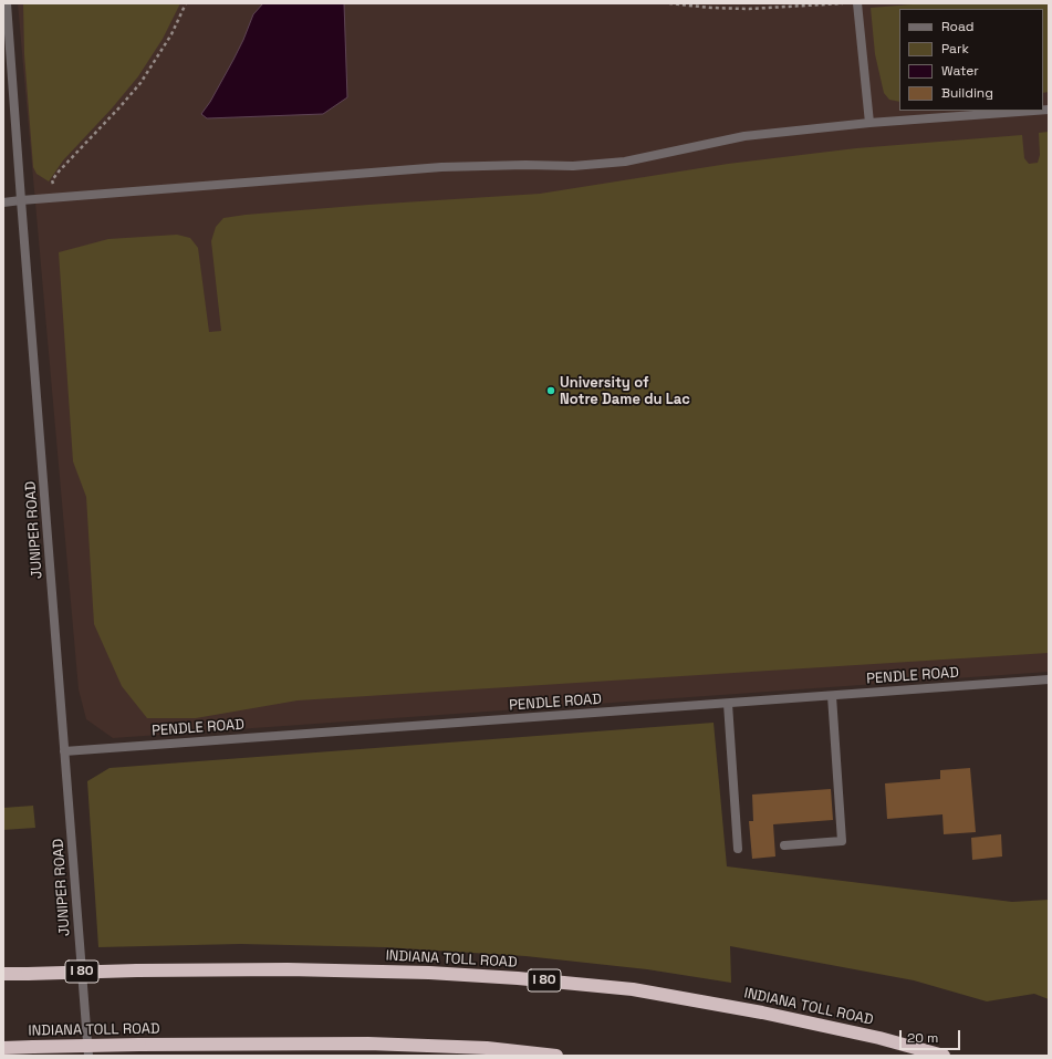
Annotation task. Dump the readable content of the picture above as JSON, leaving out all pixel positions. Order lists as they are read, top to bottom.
{
  "streets": {
    "highway": ["INDIANA TOLL ROAD", "I 80"],
    "street": ["JUNIPER ROAD", "PENDLE ROAD"]
  },
  "crossings": [
    ["JUNIPER ROAD", "PENDLE ROAD"]
  ],
  "places": ["University of Notre Dame du Lac"],
  "legend": [
    "Road",
    "Park",
    "Water",
    "Building"
  ],
  "scale_bar": "20 m"
}
